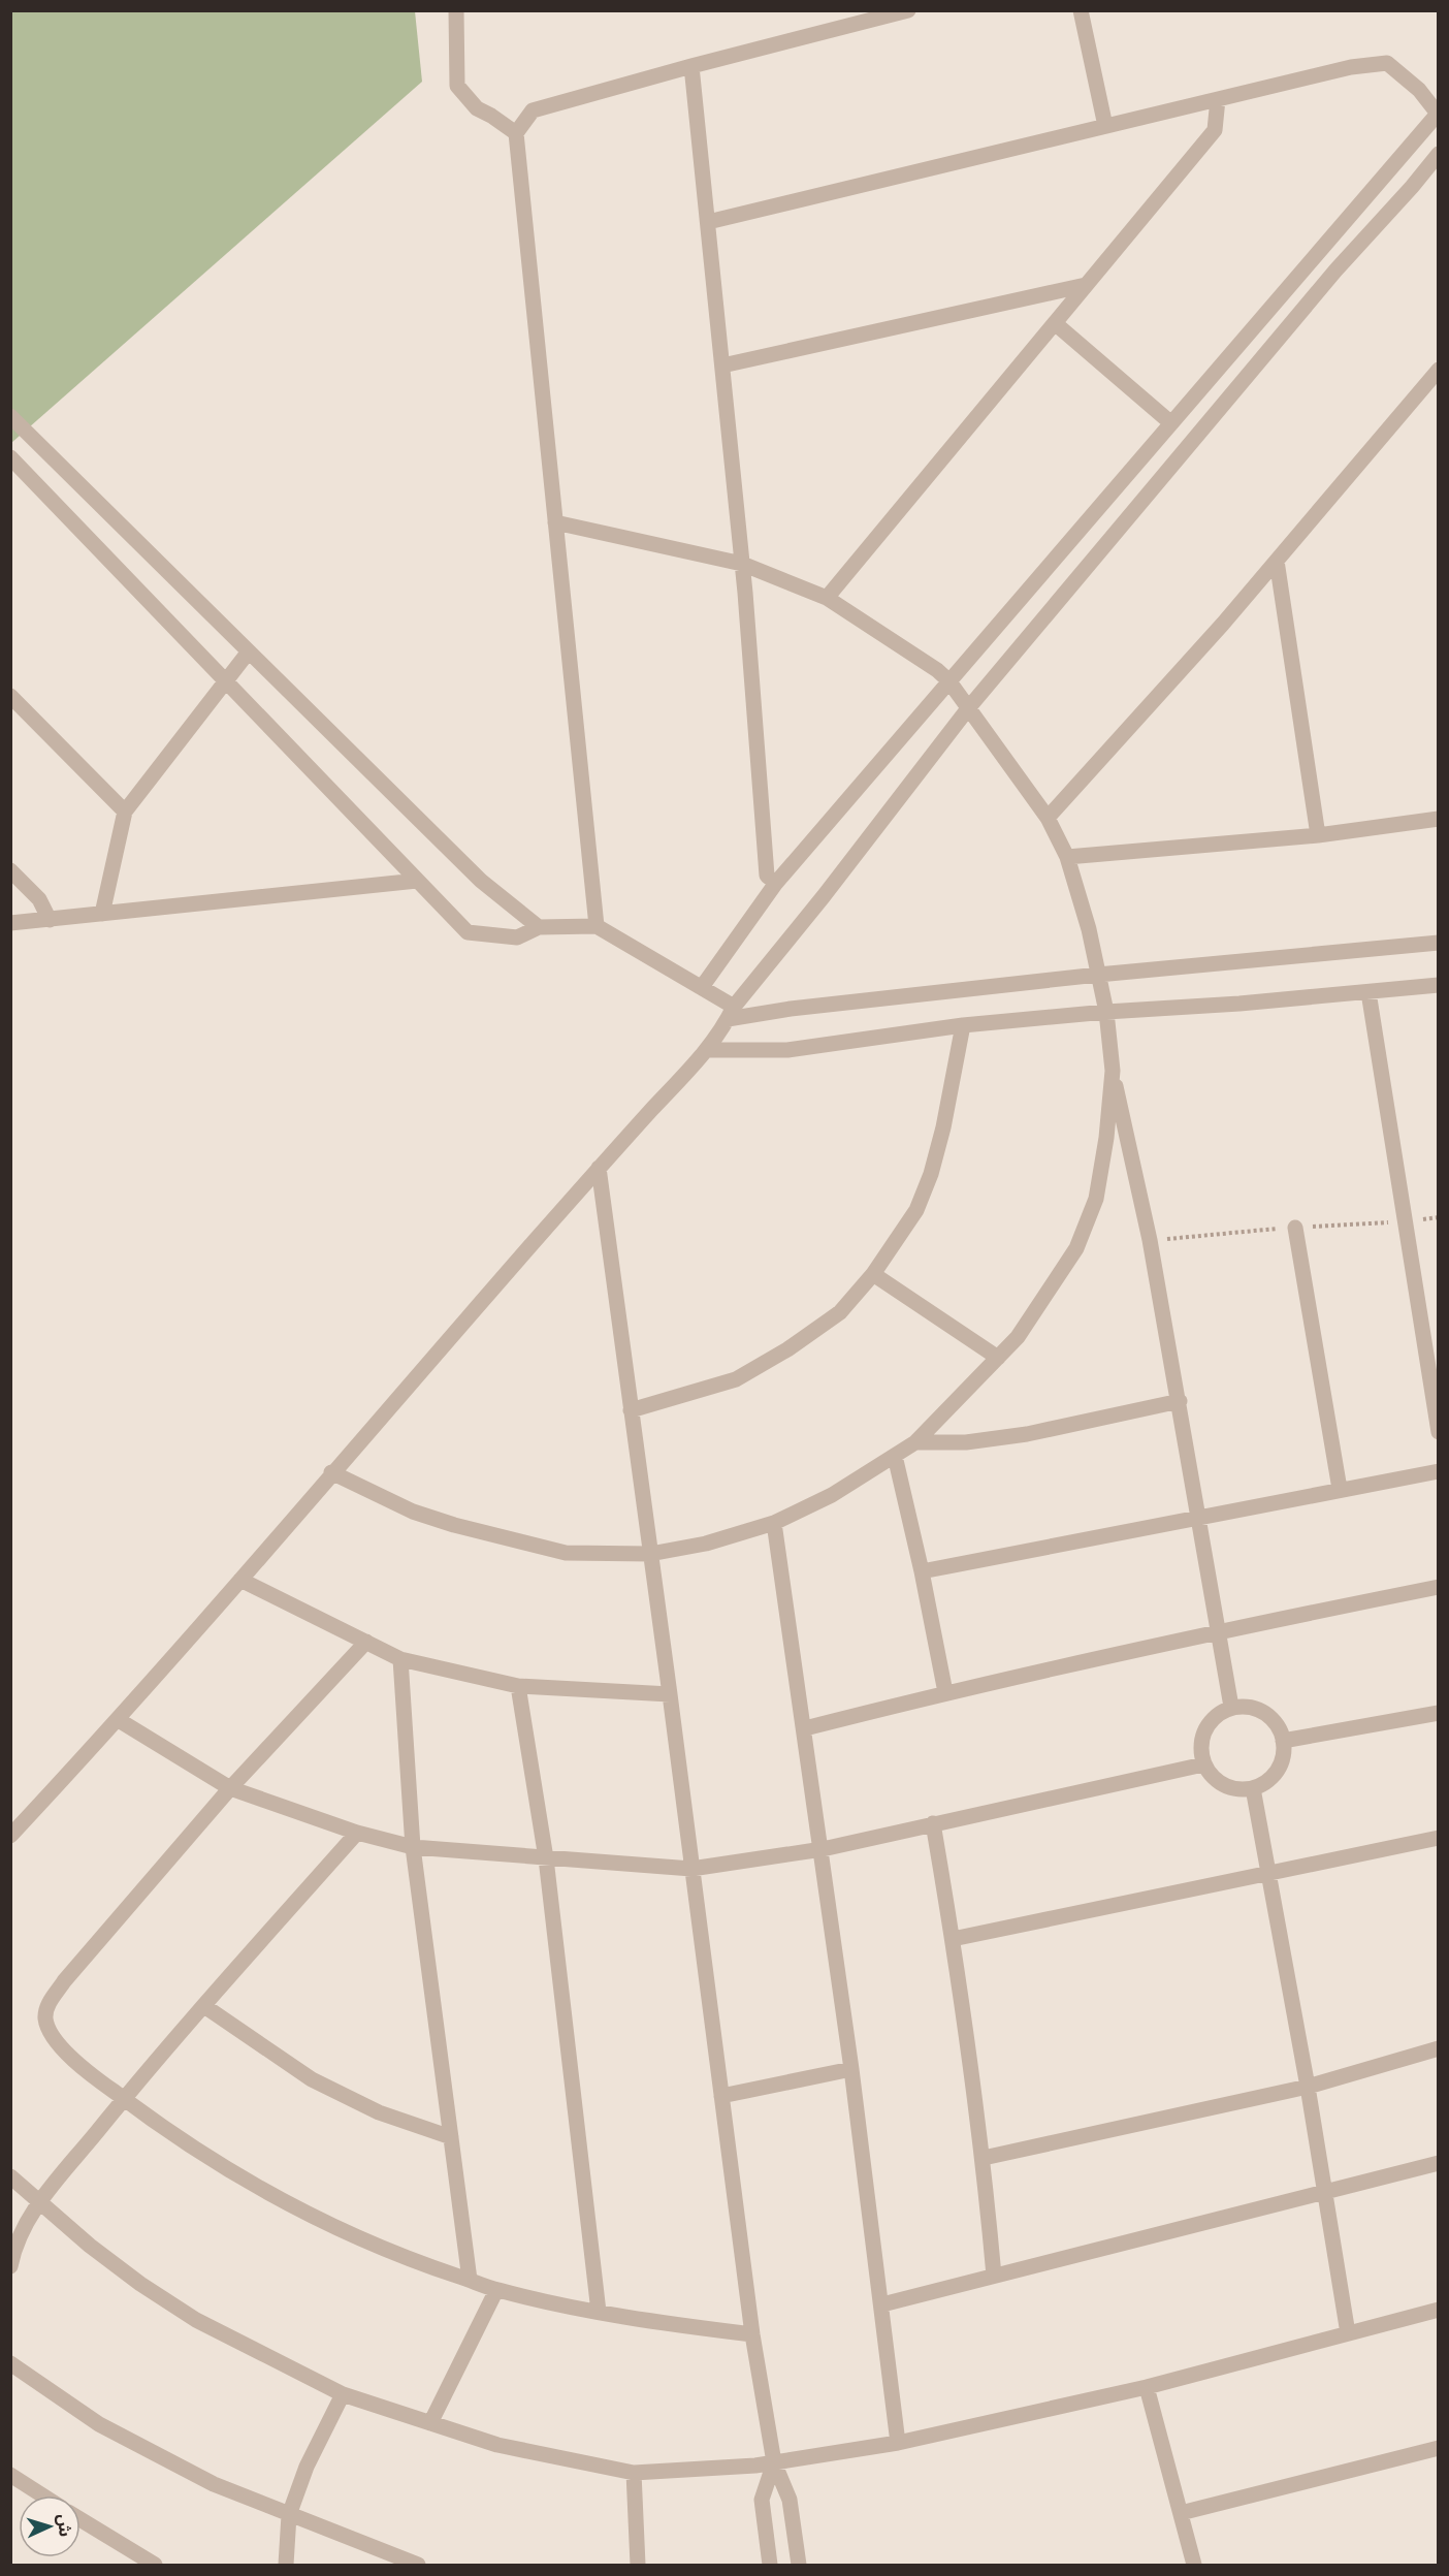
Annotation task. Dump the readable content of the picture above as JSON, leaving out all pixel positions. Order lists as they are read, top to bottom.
{
  "north": "right"
}
